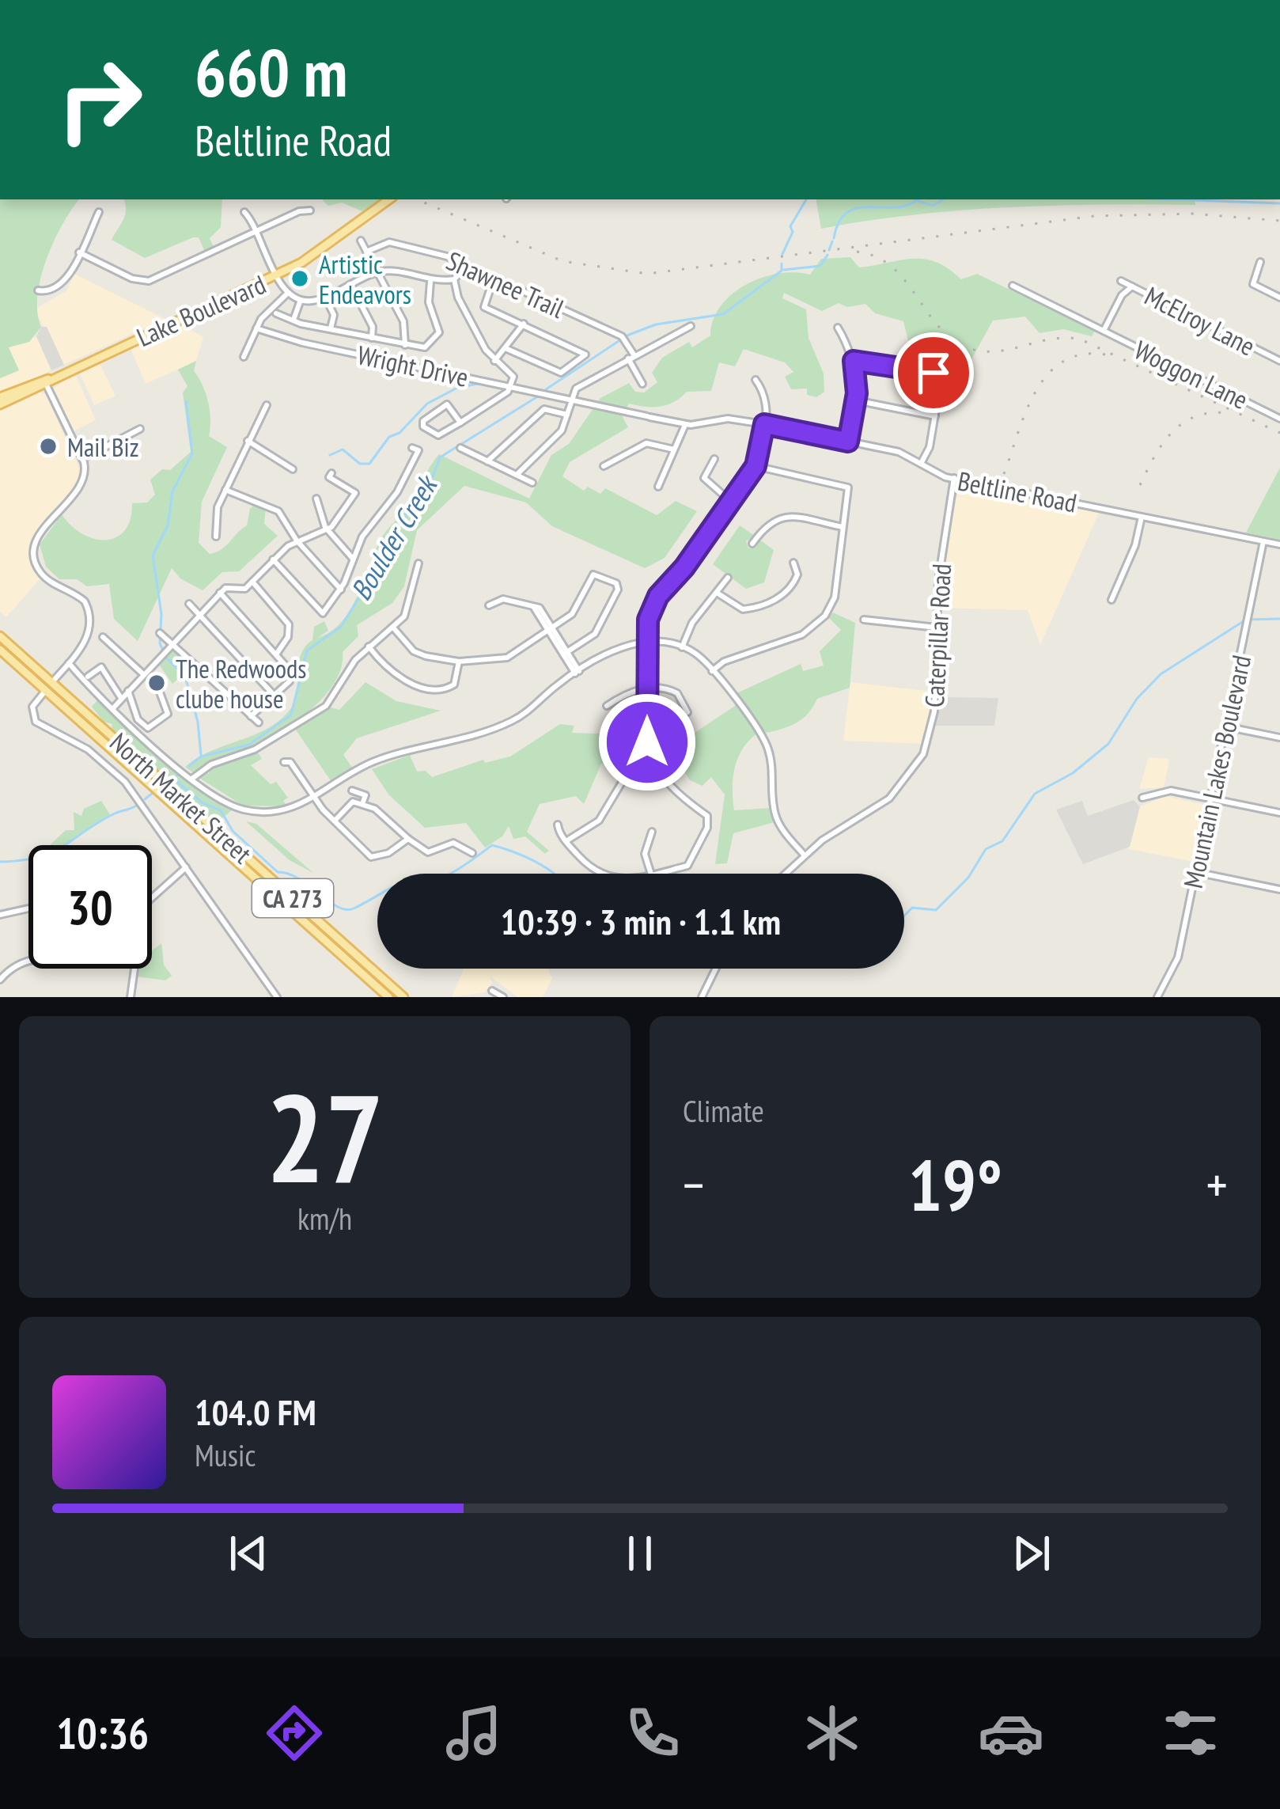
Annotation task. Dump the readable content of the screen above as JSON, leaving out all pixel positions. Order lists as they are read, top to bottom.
{
  "streets": {
    "main road": ["Lake Boulevard", "North Market Street", "CA 273"],
    "street": [
      "Shawnee Trail",
      "McElroy Lane",
      "Wright Drive",
      "Woggon Lane",
      "Beltline Road",
      "Caterpillar Road",
      "Mountain Lakes Boulevard"
    ]
  },
  "crossings": [
    ["McElroy Lane", "Woggon Lane"],
    ["Wright Drive", "Beltline Road"],
    ["Beltline Road", "Caterpillar Road"],
    ["Beltline Road", "Mountain Lakes Boulevard"]
  ],
  "water": ["Boulder Creek"],
  "places": ["Artistic Endeavors", "Mail Biz", "The Redwoods clube house"],
  "page": {
    "turn": ["660 m", "Beltline Road"],
    "limit": "30",
    "trip": "10:39 · 3 min · 1.1 km",
    "tile": [
      ["27", "km/h"],
      "Climate"
    ],
    "heat": ["−", "19°", "+"],
    "song": ["104.0 FM", "Music"],
    "tabs": "10:36"
  }
}
